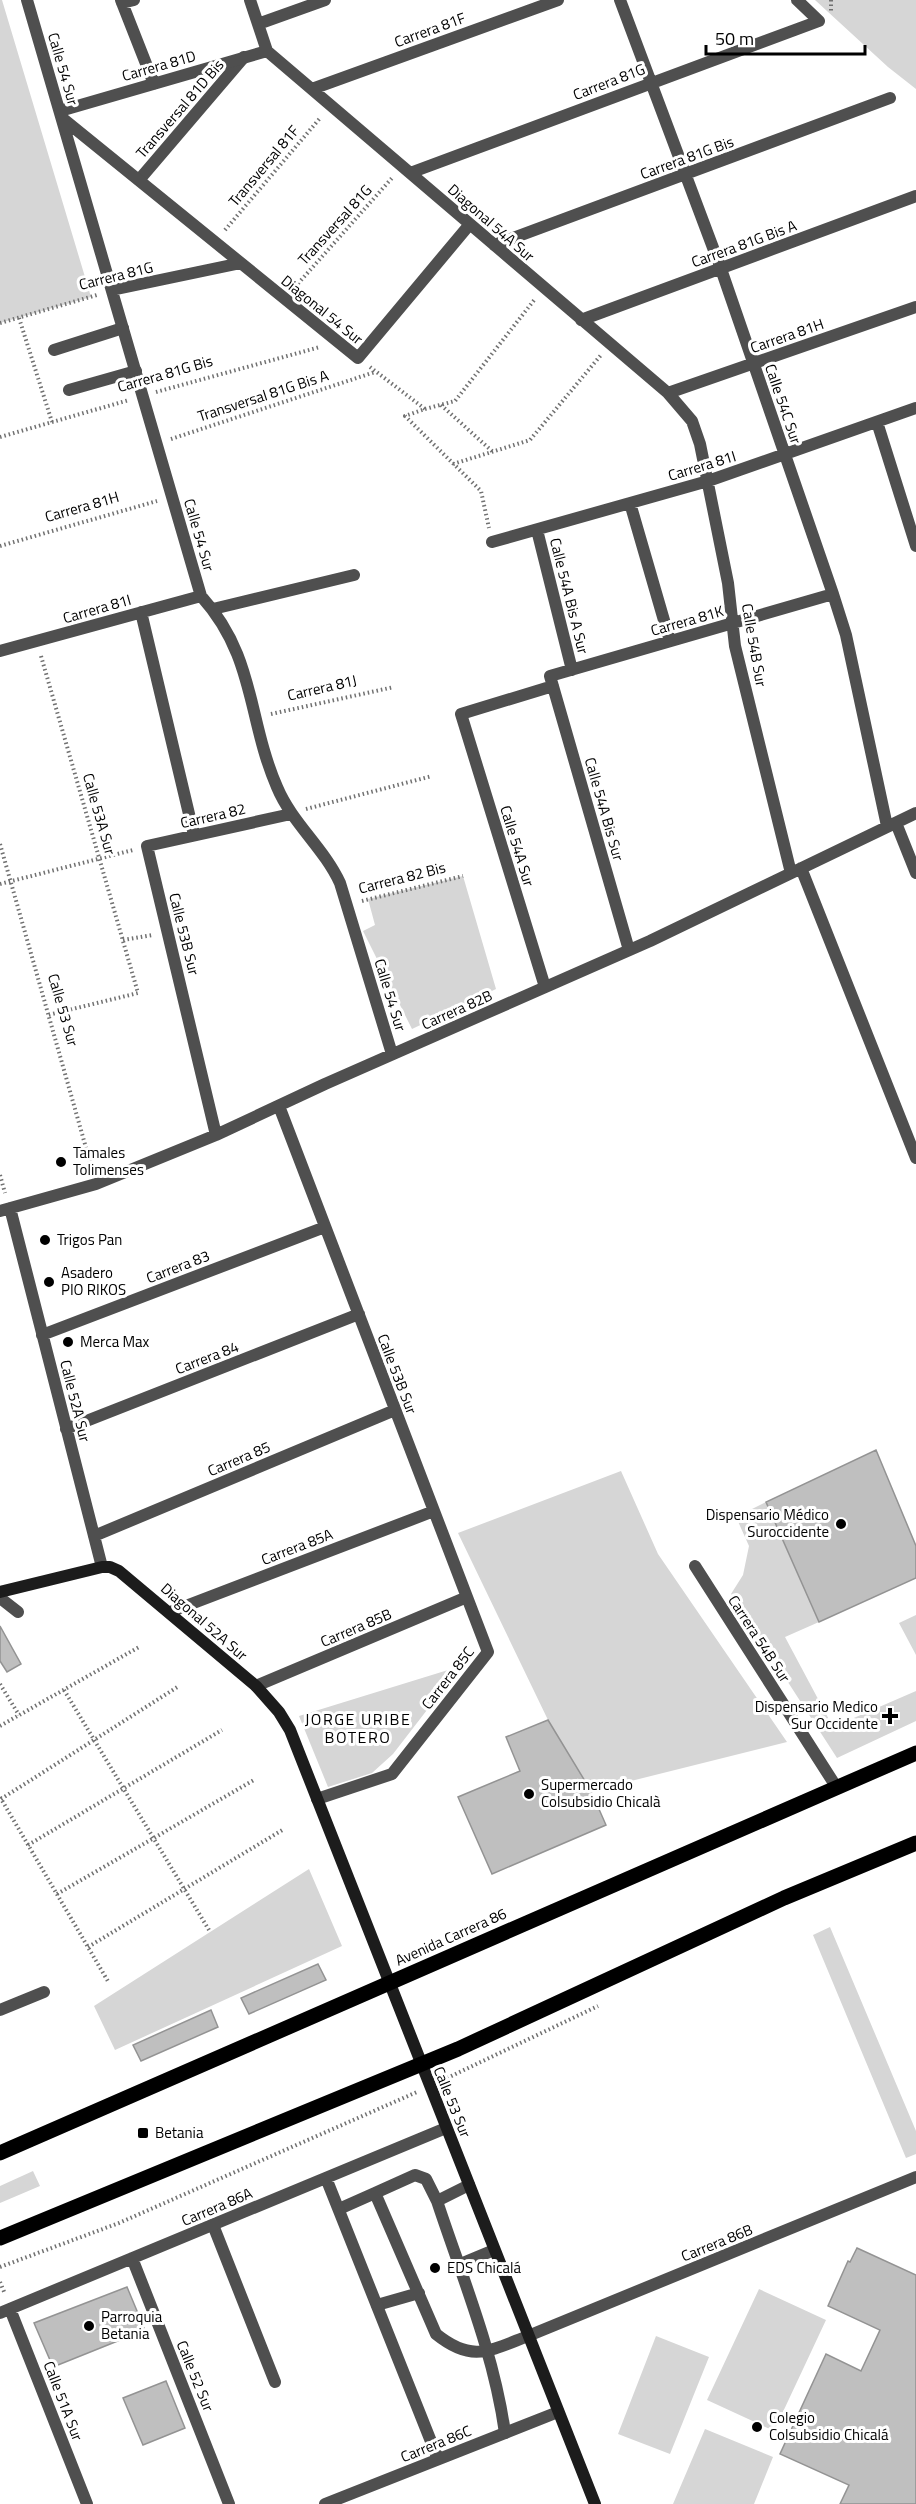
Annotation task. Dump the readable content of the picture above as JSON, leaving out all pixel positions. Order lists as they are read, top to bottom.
{
  "streets": {
    "main road": ["Avenida Carrera 86"],
    "street": [
      "Carrera 81F",
      "Carrera 81D",
      "Calle 54 Sur",
      "Carrera 81G",
      "Transversal 81D Bis",
      "Carrera 81G Bis",
      "Diagonal 54A Sur",
      "Carrera 81G Bis A",
      "Diagonal 54 Sur",
      "Carrera 81H",
      "Calle 54C Sur",
      "Carrera 81I",
      "Calle 54A Bis A Sur",
      "Carrera 81K",
      "Calle 54B Sur",
      "Calle 54A Bis Sur",
      "Carrera 82",
      "Calle 54A Sur",
      "Calle 53B Sur",
      "Calle 53 Sur",
      "Carrera 82B",
      "Carrera 83",
      "Carrera 84",
      "Calle 52A Sur",
      "Carrera 85",
      "Carrera 85A",
      "Diagonal 52A Sur",
      "Carrera 85B",
      "Carrera 54B Sur",
      "Carrera 85C",
      "Carrera 86A",
      "Carrera 86B",
      "Calle 52 Sur",
      "Calle 51A Sur",
      "Carrera 86C"
    ],
    "path": [
      "Transversal 81F",
      "Transversal 81G",
      "Transversal 81G Bis A",
      "Carrera 81J",
      "Calle 53A Sur",
      "Carrera 82 Bis"
    ]
  },
  "crossings": [
    ["Carrera 81F", "Diagonal 54A Sur"],
    ["Carrera 81D", "Calle 54 Sur"],
    ["Carrera 81D", "Transversal 81D Bis"],
    ["Carrera 81D", "Diagonal 54A Sur"],
    ["Carrera 81D", "Diagonal 54 Sur"],
    ["Calle 54 Sur", "Carrera 81G"],
    ["Calle 54 Sur", "Carrera 81G Bis"],
    ["Calle 54 Sur", "Diagonal 54 Sur"],
    ["Calle 54 Sur", "Carrera 81H"],
    ["Calle 54 Sur", "Transversal 81G Bis A"],
    ["Calle 54 Sur", "Carrera 81I"],
    ["Calle 54 Sur", "Carrera 81J"],
    ["Calle 54 Sur", "Carrera 82"],
    ["Calle 54 Sur", "Carrera 82 Bis"],
    ["Calle 54 Sur", "Carrera 82B"],
    ["Carrera 81G", "Diagonal 54A Sur"],
    ["Carrera 81G", "Transversal 81G"],
    ["Carrera 81G", "Diagonal 54 Sur"],
    ["Carrera 81G", "Calle 54C Sur"],
    ["Transversal 81D Bis", "Diagonal 54 Sur"],
    ["Carrera 81G Bis", "Diagonal 54A Sur"],
    ["Carrera 81G Bis", "Diagonal 54 Sur"],
    ["Carrera 81G Bis", "Calle 54C Sur"],
    ["Transversal 81F", "Diagonal 54A Sur"],
    ["Transversal 81F", "Diagonal 54 Sur"],
    ["Diagonal 54A Sur", "Transversal 81G"],
    ["Diagonal 54A Sur", "Carrera 81G Bis A"],
    ["Diagonal 54A Sur", "Carrera 81H"],
    ["Diagonal 54A Sur", "Calle 54B Sur"],
    ["Transversal 81G", "Diagonal 54 Sur"],
    ["Carrera 81G Bis A", "Calle 54C Sur"],
    ["Diagonal 54 Sur", "Transversal 81G Bis A"],
    ["Carrera 81H", "Calle 54C Sur"],
    ["Calle 54C Sur", "Carrera 81I"],
    ["Calle 54C Sur", "Carrera 81K"],
    ["Calle 54C Sur", "Carrera 82B"],
    ["Carrera 81I", "Calle 54A Bis A Sur"],
    ["Carrera 81I", "Calle 54B Sur"],
    ["Carrera 81I", "Calle 53A Sur"],
    ["Calle 54A Bis A Sur", "Carrera 81K"],
    ["Carrera 81K", "Calle 54B Sur"],
    ["Carrera 81K", "Calle 54A Bis Sur"],
    ["Carrera 81K", "Calle 54A Sur"],
    ["Calle 54B Sur", "Carrera 82B"],
    ["Calle 54A Bis Sur", "Carrera 82B"],
    ["Calle 53A Sur", "Calle 53 Sur"],
    ["Carrera 82", "Calle 53B Sur"],
    ["Calle 54A Sur", "Carrera 82B"],
    ["Calle 53B Sur", "Carrera 82B"],
    ["Calle 53B Sur", "Carrera 83"],
    ["Calle 53B Sur", "Carrera 84"],
    ["Calle 53B Sur", "Carrera 85"],
    ["Calle 53B Sur", "Carrera 85A"],
    ["Calle 53B Sur", "Carrera 85B"],
    ["Calle 53B Sur", "Carrera 85C"],
    ["Calle 53 Sur", "Carrera 82B"],
    ["Calle 53 Sur", "Diagonal 52A Sur"],
    ["Calle 53 Sur", "Carrera 85C"],
    ["Calle 53 Sur", "Avenida Carrera 86"],
    ["Calle 53 Sur", "Carrera 86A"],
    ["Calle 53 Sur", "Carrera 86B"],
    ["Calle 53 Sur", "Carrera 86C"],
    ["Carrera 82B", "Calle 52A Sur"],
    ["Carrera 83", "Calle 52A Sur"],
    ["Carrera 84", "Calle 52A Sur"],
    ["Calle 52A Sur", "Carrera 85"],
    ["Calle 52A Sur", "Diagonal 52A Sur"],
    ["Carrera 85A", "Diagonal 52A Sur"],
    ["Diagonal 52A Sur", "Carrera 85B"],
    ["Carrera 54B Sur", "Avenida Carrera 86"],
    ["Carrera 86A", "Calle 52 Sur"],
    ["Carrera 86A", "Calle 51A Sur"]
  ],
  "districts": ["JORGE URIBE BOTERO"],
  "places": {
    "other": [
      "Tamales Tolimenses",
      "Trigos Pan",
      "Asadero PIO RIKOS",
      "Merca Max",
      "Dispensario Médico Suroccidente",
      "Supermercado Colsubsidio Chicalà",
      "EDS Chicalá",
      "Parroquia Betania",
      "Colegio Colsubsidio Chicalá"
    ],
    "health": ["Dispensario Medico Sur Occidente"],
    "transit": ["Betania"]
  },
  "scale_bar": "50 m"
}
